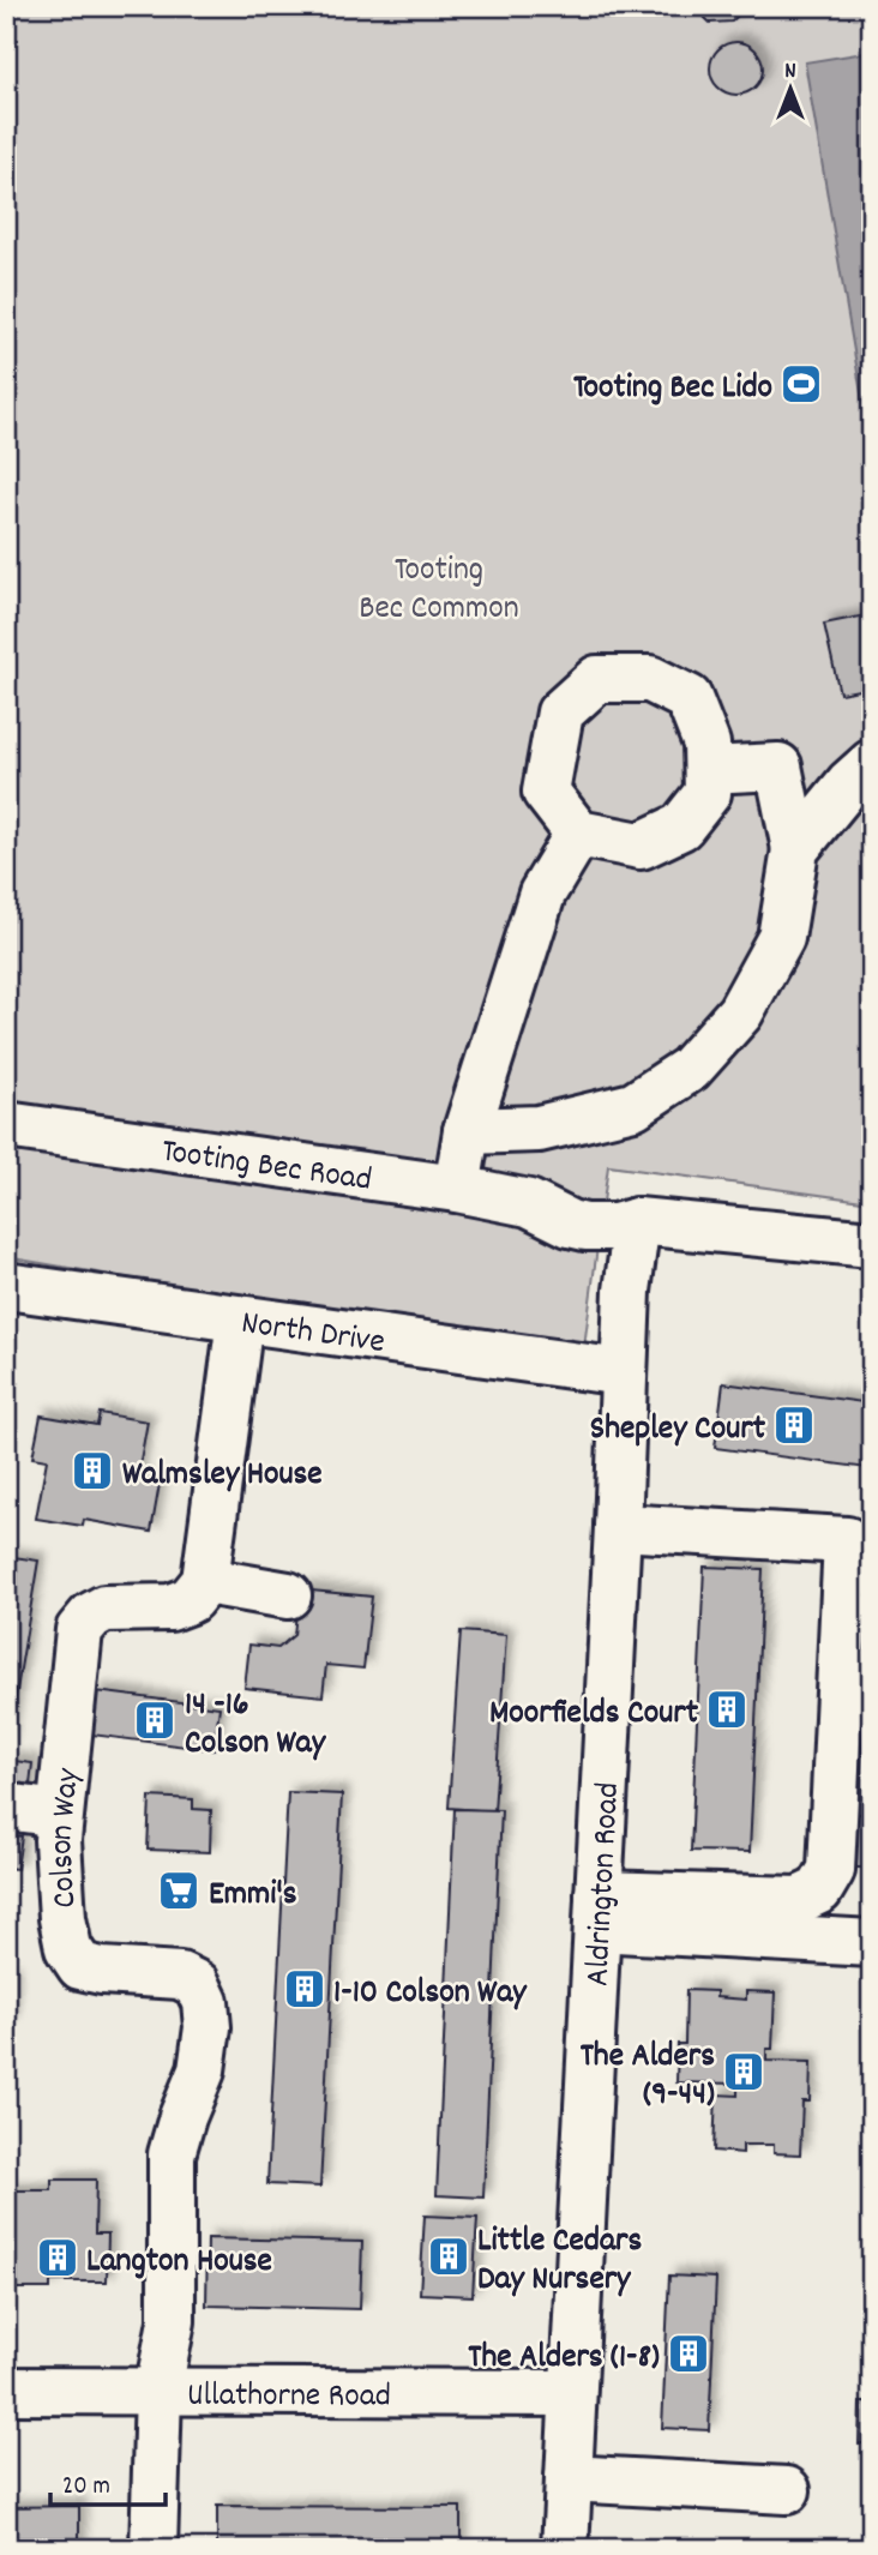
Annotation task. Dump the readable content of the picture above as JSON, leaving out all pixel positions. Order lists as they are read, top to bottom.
{
  "streets": {
    "main road": [
      "Tooting Bec Road",
      "North Drive",
      "Colson Way",
      "Aldrington Road",
      "Ullathorne Road"
    ]
  },
  "crossings": [
    ["Tooting Bec Road", "Aldrington Road"],
    ["North Drive", "Aldrington Road"],
    ["Colson Way", "Ullathorne Road"],
    ["Aldrington Road", "Ullathorne Road"]
  ],
  "parks": ["Tooting Bec Common"],
  "places": {
    "sports": ["Tooting Bec Lido"],
    "building": [
      "Shepley Court",
      "Walmsley House",
      "Moorfields Court",
      "14 -16 Colson Way",
      "1-10 Colson Way",
      "The Alders (9-44)",
      "Little Cedars Day Nursery",
      "Langton House",
      "The Alders (1-8)"
    ],
    "supermarket": ["Emmi's"]
  },
  "scale_bar": "20 m",
  "north": "top"
}
